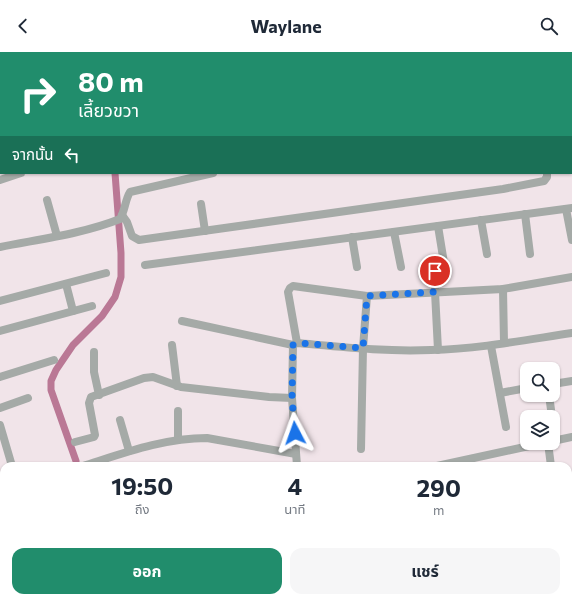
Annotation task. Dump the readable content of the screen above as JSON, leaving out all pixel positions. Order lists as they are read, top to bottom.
{
  "page": {
    "header": "Waylane",
    "turn": ["80 m", "เลี้ยวขวา"],
    "then": "จากนั้น",
    "eta": [
      "19:50",
      "ถึง",
      "4",
      "นาที",
      "290",
      "m"
    ],
    "buttons": ["ออก", "แชร์"]
  }
}
